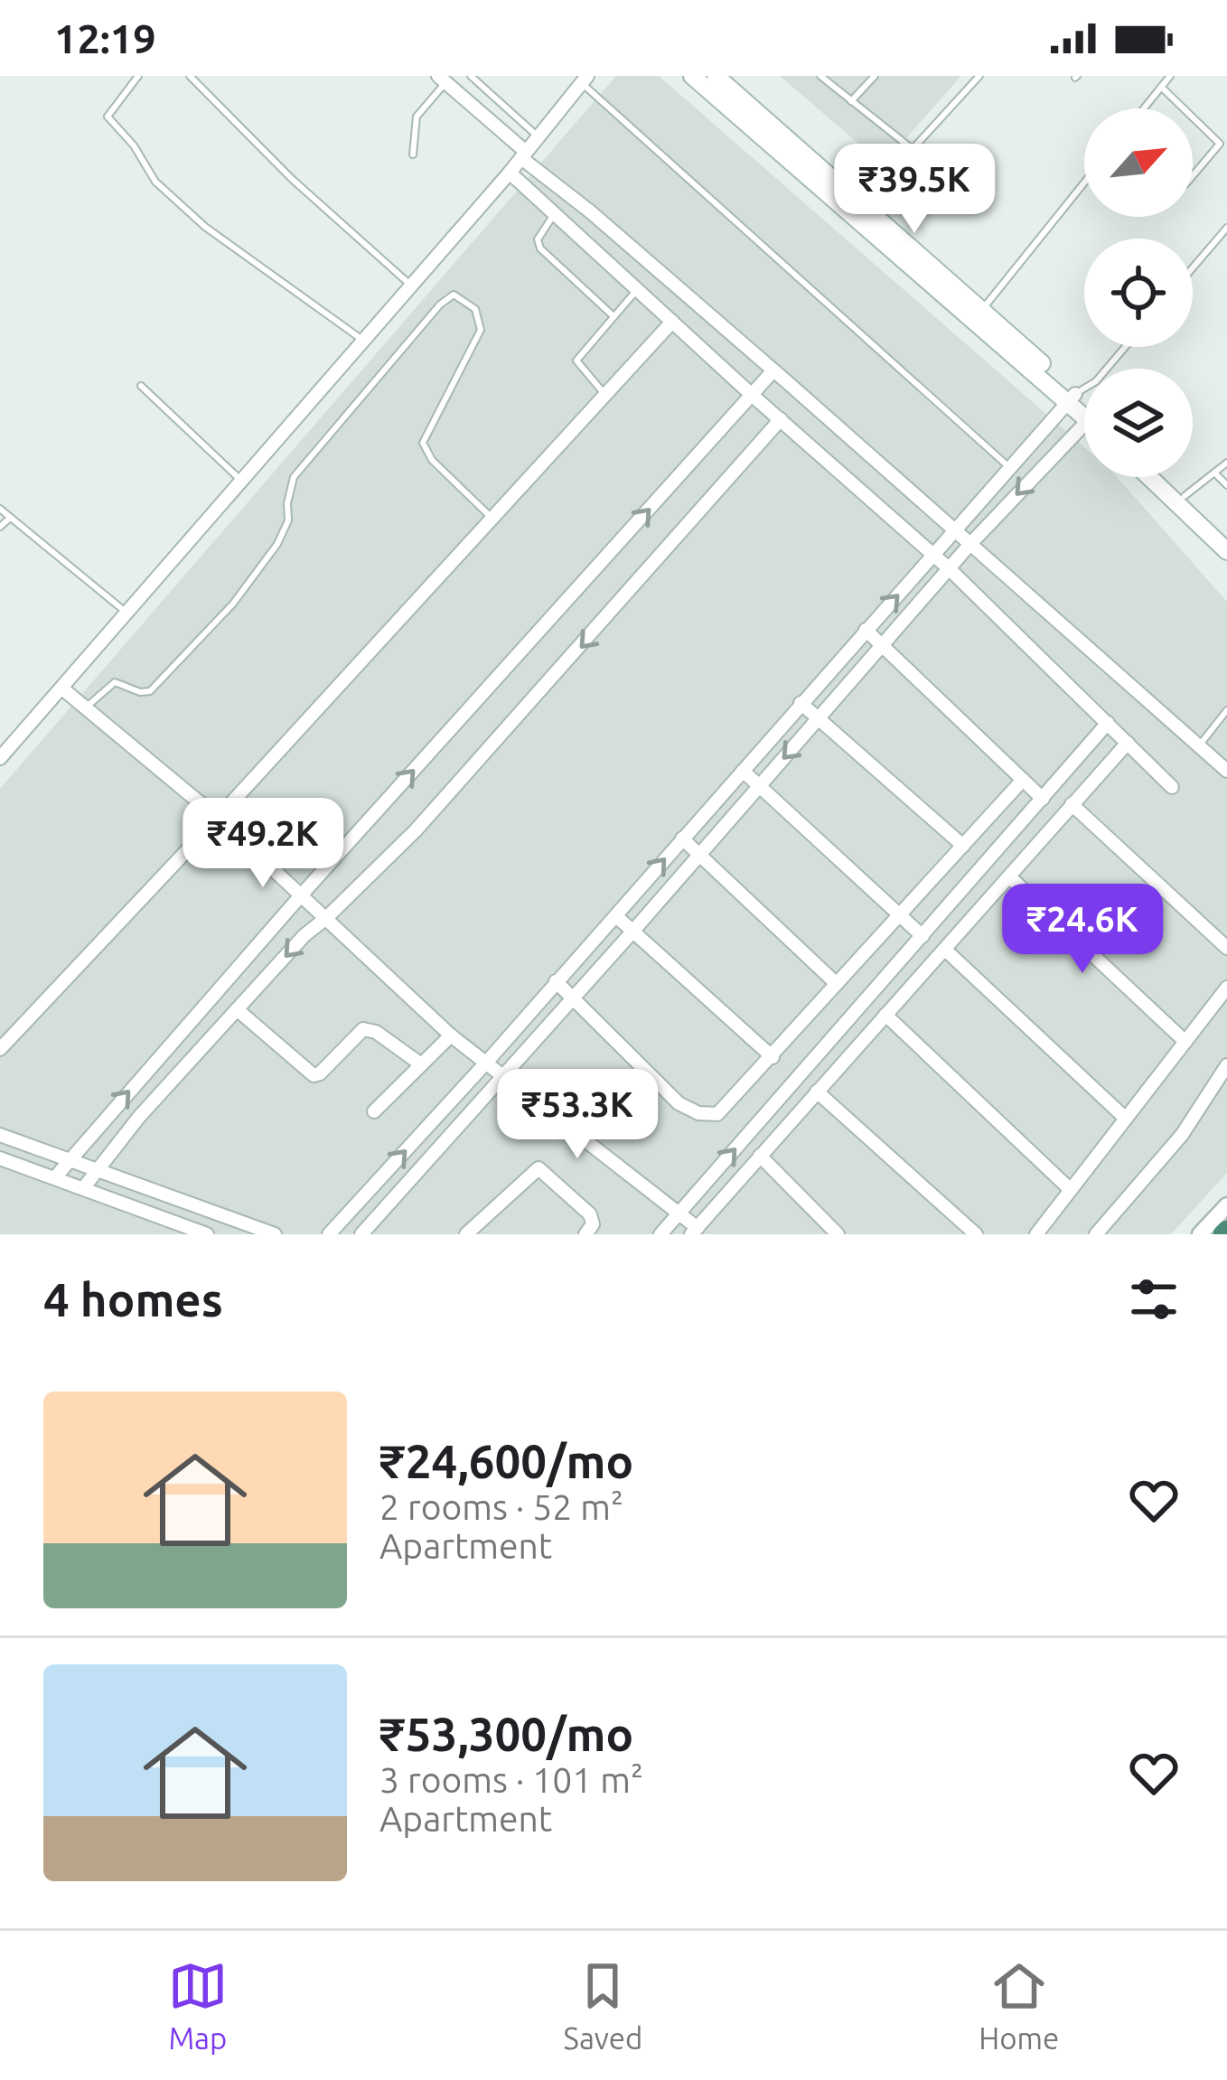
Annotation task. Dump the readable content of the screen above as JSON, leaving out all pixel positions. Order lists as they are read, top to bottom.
{
  "north": "top right",
  "page": {
    "status": "12:19",
    "price": [
      "₹39.5K",
      "₹49.2K",
      "₹24.6K",
      "₹53.3K"
    ],
    "heading": "4 homes",
    "list": [
      {
        "name": "₹24,600/mo",
        "note": "2 rooms · 52 m² · Apartment"
      },
      {
        "name": "₹53,300/mo",
        "note": "3 rooms · 101 m² · Apartment"
      }
    ],
    "tabs": ["Map", "Saved", "Home"]
  }
}
